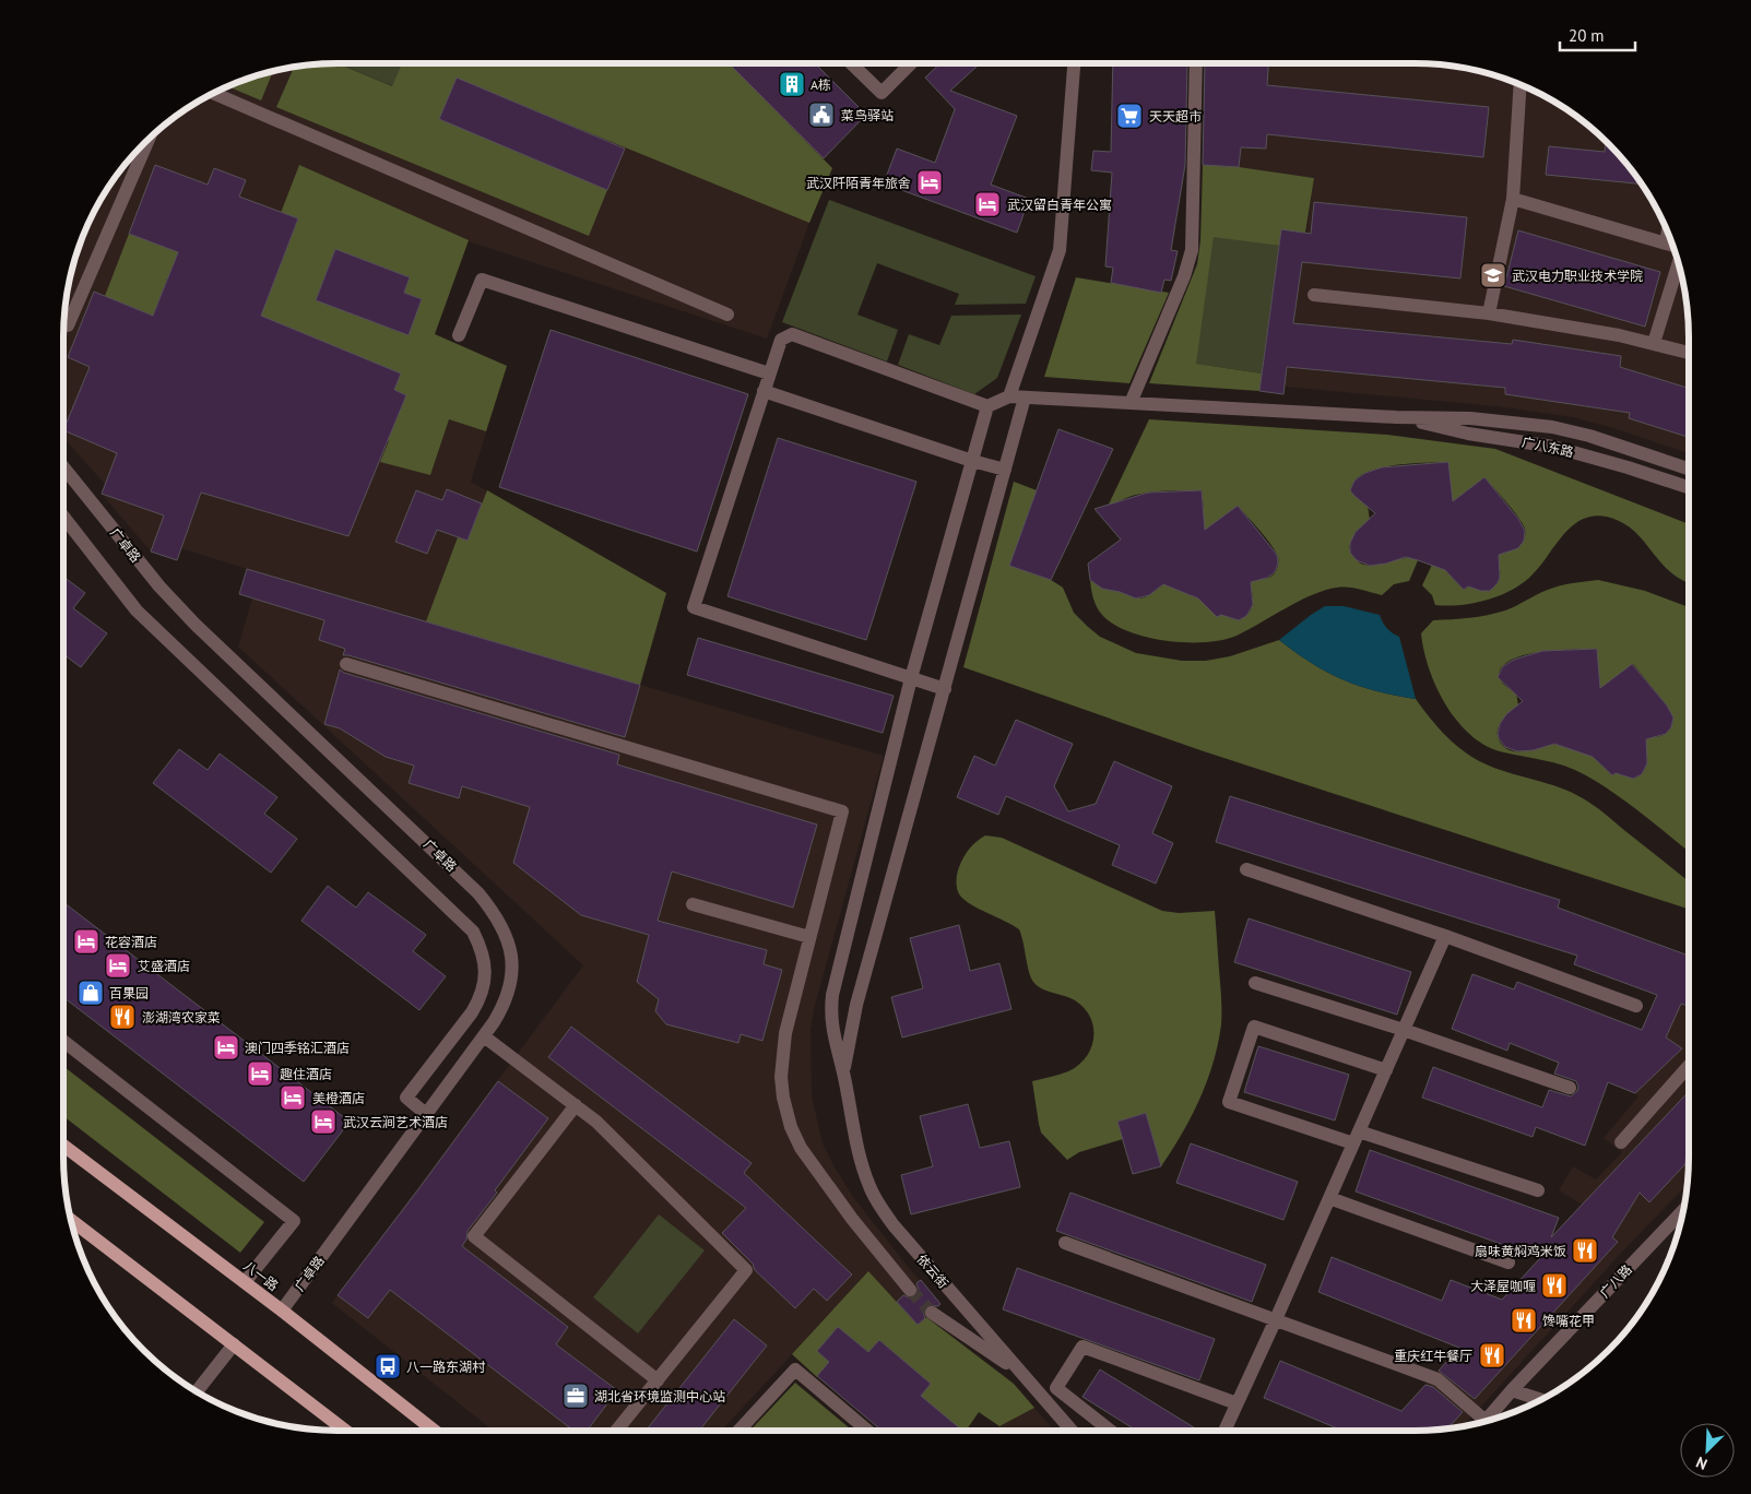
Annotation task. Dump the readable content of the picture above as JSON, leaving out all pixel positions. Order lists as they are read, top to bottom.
{
  "streets": {
    "main road": ["八一路"],
    "street": [
      "广八东路",
      "广卓路",
      "依云街",
      "广八路"
    ]
  },
  "crossings": [
    ["广卓路", "八一路"]
  ],
  "places": {
    "building": ["A栋"],
    "public building": ["菜鸟驿站"],
    "supermarket": ["天天超市"],
    "hotel": [
      "武汉阡陌青年旅舍",
      "武汉留白青年公寓",
      "花容酒店",
      "艾盛酒店",
      "澳门四季铭汇酒店",
      "趣住酒店",
      "美橙酒店",
      "武汉云涧艺术酒店"
    ],
    "school or university": ["武汉电力职业技术学院"],
    "shop": ["百果园"],
    "restaurant": [
      "澎湖湾农家菜",
      "扇味黄焖鸡米饭",
      "大泽屋咖喱",
      "馋嘴花甲",
      "重庆红牛餐厅"
    ],
    "bus stop": ["八一路东湖村"],
    "office": ["湖北省环境监测中心站"]
  },
  "scale_bar": "20 m",
  "north": "bottom left"
}
